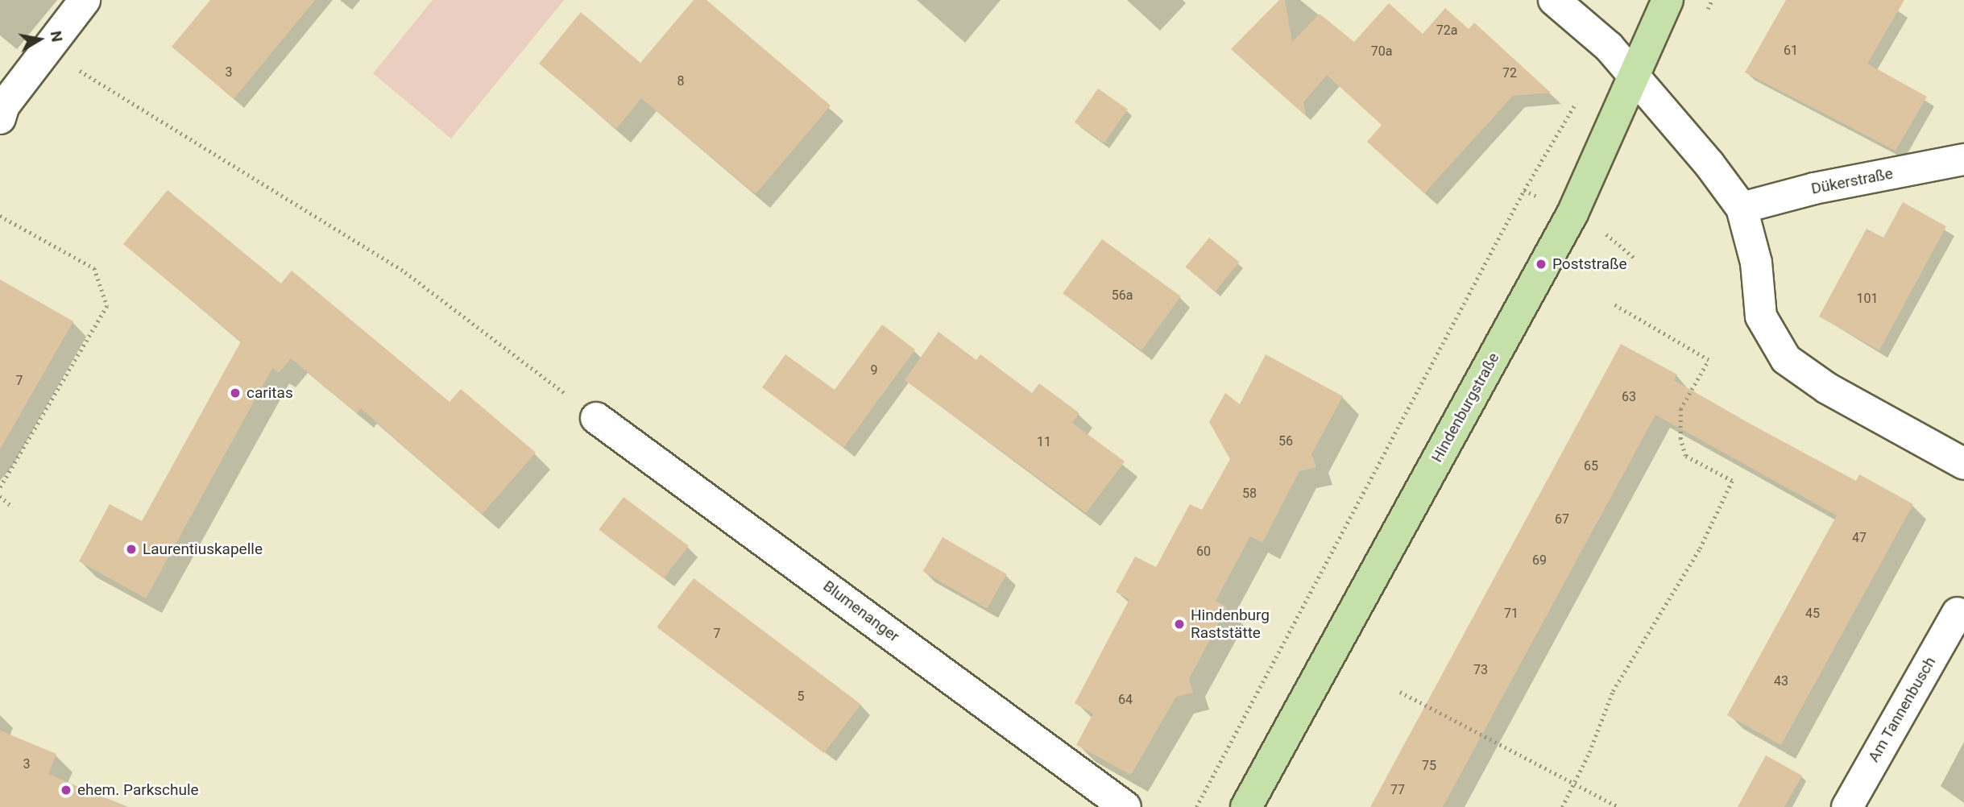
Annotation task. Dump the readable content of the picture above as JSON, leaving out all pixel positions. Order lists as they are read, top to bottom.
{
  "streets": {
    "main road": ["Hindenburgstraße"],
    "street": ["Dükerstraße", "Blumenanger", "Am Tannenbusch"]
  },
  "places": [
    "Poststraße",
    "caritas",
    "Laurentiuskapelle",
    "Hindenburg Raststätte",
    "ehem. Parkschule"
  ],
  "house_numbers": [
    "72a",
    "61",
    "70a",
    "3",
    "72",
    "8",
    "56a",
    "101",
    "9",
    "7",
    "63",
    "56",
    "11",
    "65",
    "58",
    "67",
    "47",
    "60",
    "69",
    "71",
    "45",
    "7",
    "73",
    "43",
    "5",
    "64",
    "3",
    "75",
    "77"
  ],
  "north": "right"
}
